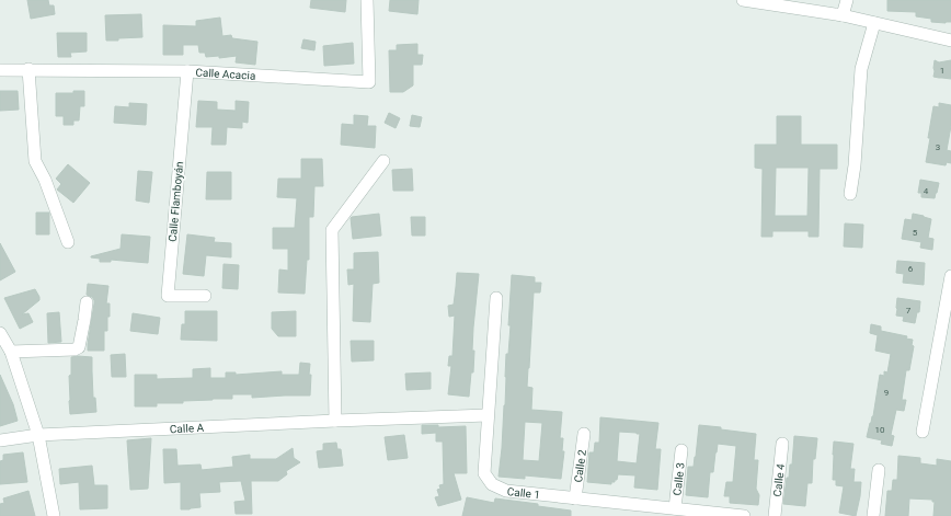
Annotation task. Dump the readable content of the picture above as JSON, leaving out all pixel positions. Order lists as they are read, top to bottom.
{
  "streets": {
    "street": [
      "Calle Acacia",
      "Calle Flamboyán",
      "Calle A",
      "Calle 2",
      "Calle 3",
      "Calle 4",
      "Calle 1"
    ]
  },
  "crossings": [
    ["Calle Acacia", "Calle Flamboyán"],
    ["Calle A", "Calle 1"],
    ["Calle 2", "Calle 1"],
    ["Calle 3", "Calle 1"]
  ],
  "house_numbers": [
    "1",
    "3",
    "4",
    "5",
    "6",
    "7",
    "9",
    "10"
  ]
}
